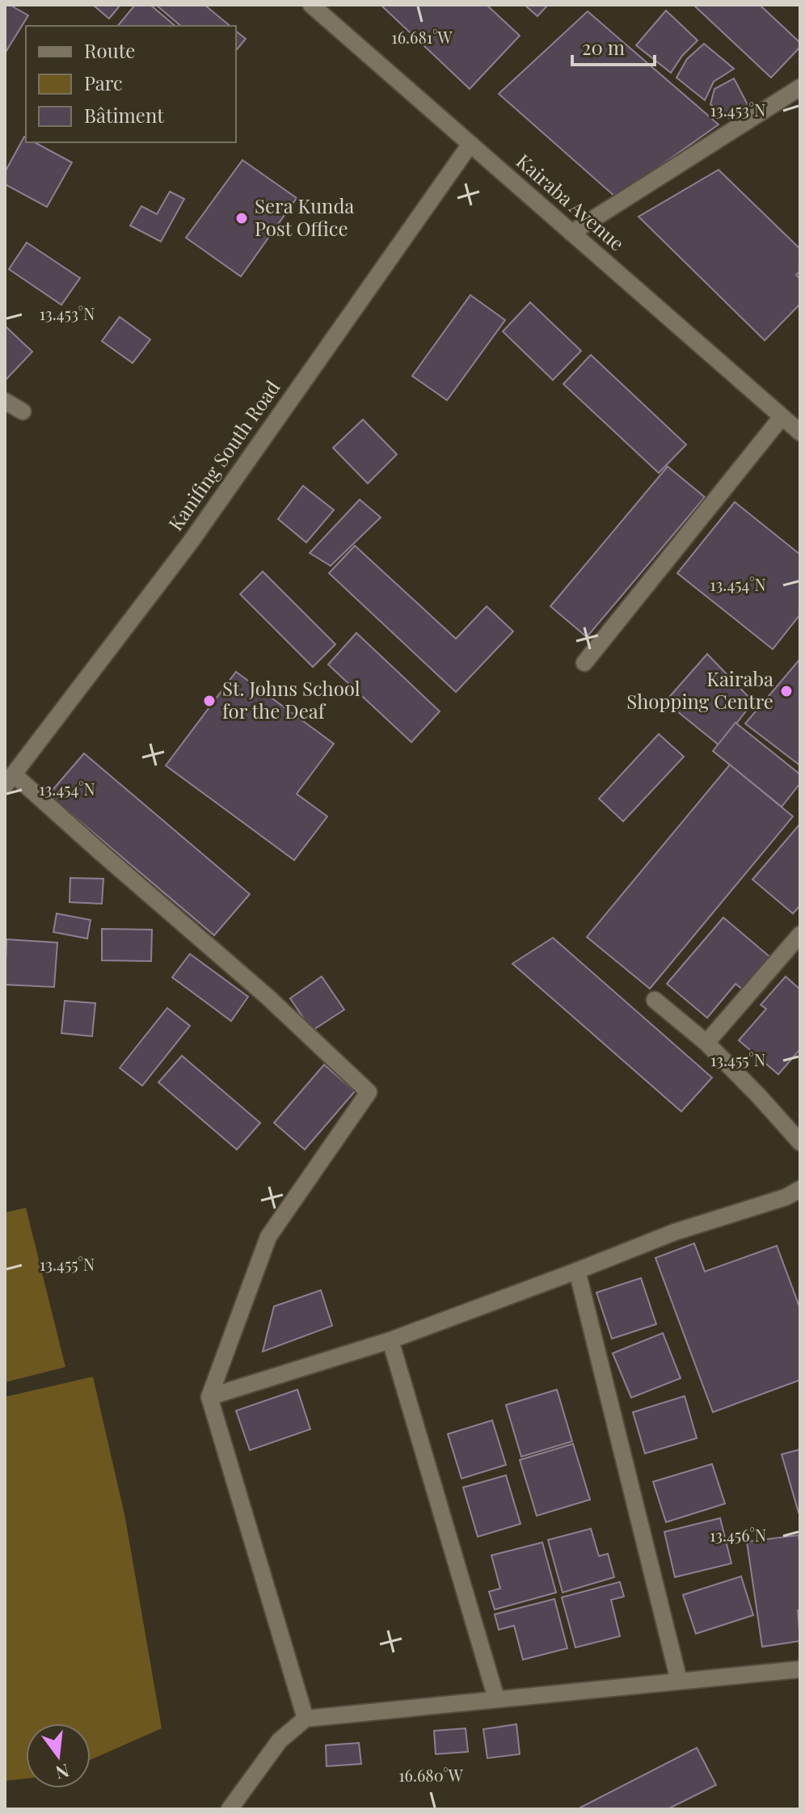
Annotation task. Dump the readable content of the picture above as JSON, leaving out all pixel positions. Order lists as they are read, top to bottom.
{
  "streets": {
    "street": ["Kairaba Avenue", "Kanifing South Road"]
  },
  "crossings": [
    ["Kairaba Avenue", "Kanifing South Road"]
  ],
  "places": ["Sera Kunda Post Office", "Kairaba Shopping Centre", "St. Johns School for the Deaf"],
  "legend": ["Route", "Parc", "Bâtiment"],
  "scale_bar": "20 m",
  "north": "bottom",
  "coordinates": [
    "16.681°W",
    "13.453°N",
    "13.454°N",
    "13.455°N",
    "13.456°N",
    "16.680°W"
  ]
}
